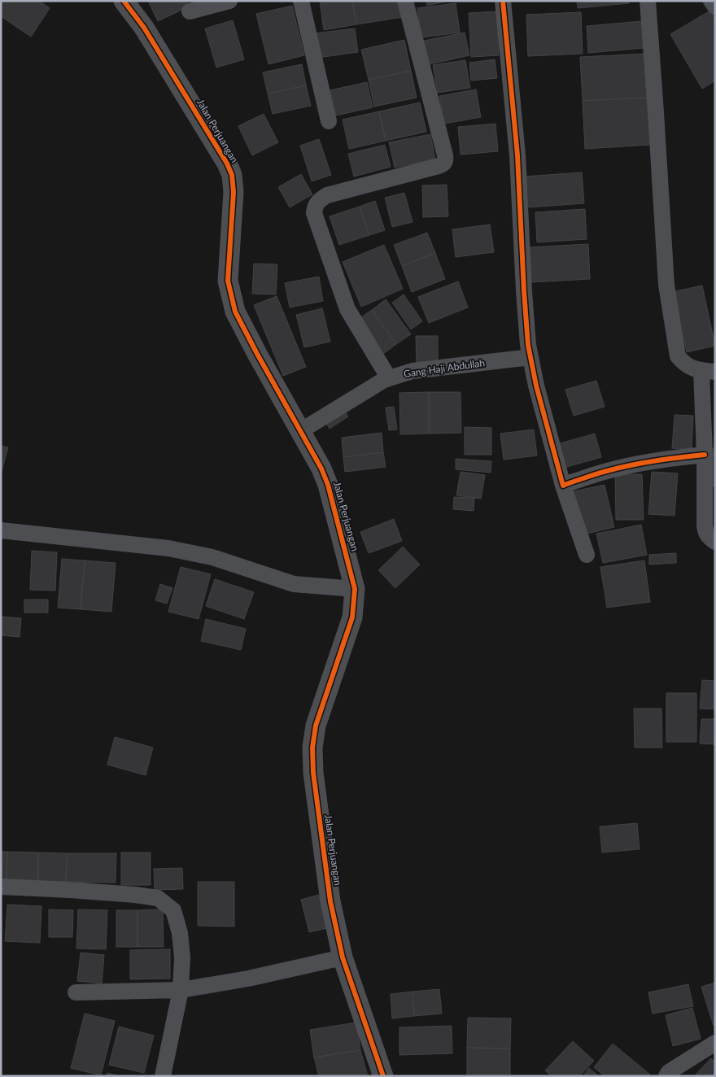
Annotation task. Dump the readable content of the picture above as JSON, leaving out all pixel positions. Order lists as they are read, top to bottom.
{
  "streets": {
    "street": ["Jalan Perjuangan", "Gang Haji Abdullah"]
  },
  "crossings": [
    ["Jalan Perjuangan", "Gang Haji Abdullah"]
  ]
}
